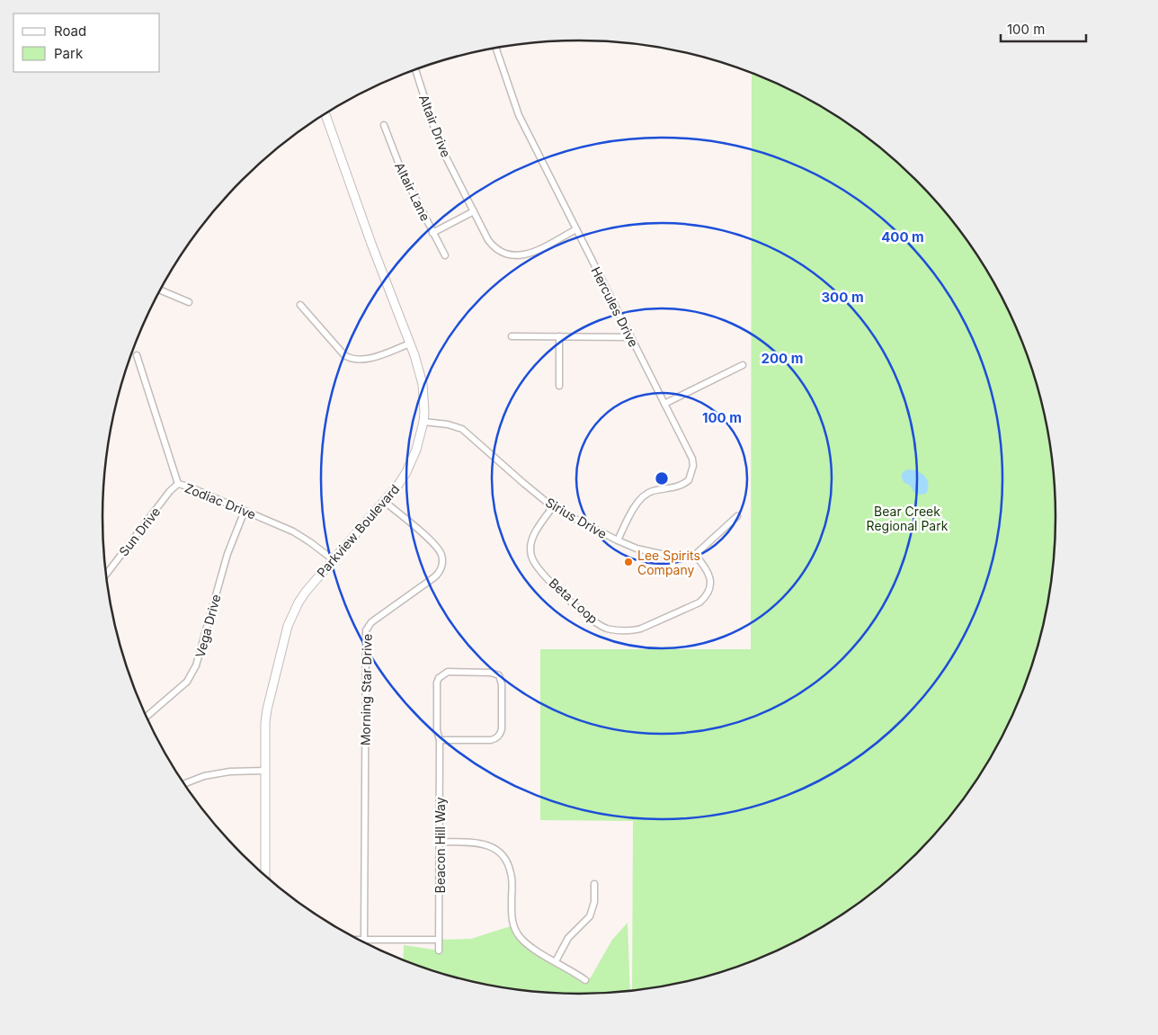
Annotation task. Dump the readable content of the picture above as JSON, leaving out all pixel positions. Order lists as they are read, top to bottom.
{
  "streets": {
    "street": [
      "Altair Drive",
      "Altair Lane",
      "Hercules Drive",
      "Zodiac Drive",
      "Sirius Drive",
      "Parkview Boulevard",
      "Sun Drive",
      "Beta Loop",
      "Vega Drive",
      "Morning Star Drive",
      "Beacon Hill Way"
    ]
  },
  "crossings": [
    ["Altair Drive", "Hercules Drive"],
    ["Hercules Drive", "Sirius Drive"],
    ["Zodiac Drive", "Parkview Boulevard"],
    ["Zodiac Drive", "Sun Drive"],
    ["Zodiac Drive", "Vega Drive"],
    ["Sirius Drive", "Parkview Boulevard"],
    ["Sirius Drive", "Beta Loop"],
    ["Parkview Boulevard", "Morning Star Drive"]
  ],
  "parks": ["Bear Creek Regional Park"],
  "places": ["Lee Spirits Company"],
  "legend": ["Road", "Park"],
  "scale_bar": "100 m",
  "rings": [
    "400 m",
    "300 m",
    "200 m",
    "100 m"
  ]
}
